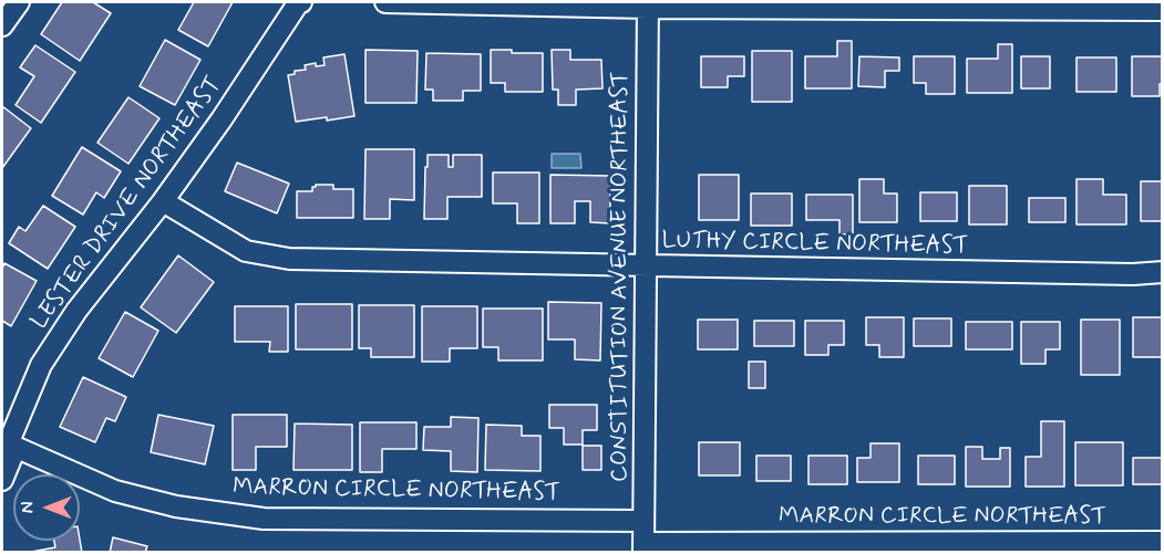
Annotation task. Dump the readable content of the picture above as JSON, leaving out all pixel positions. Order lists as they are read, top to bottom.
{
  "streets": {
    "street": [
      "LESTER DRIVE NORTHEAST",
      "LUTHY CIRCLE NORTHEAST",
      "CONSTITUTION AVENUE NORTHEAST",
      "MARRON CIRCLE NORTHEAST"
    ]
  },
  "crossings": [
    ["LESTER DRIVE NORTHEAST", "LUTHY CIRCLE NORTHEAST"],
    ["LESTER DRIVE NORTHEAST", "MARRON CIRCLE NORTHEAST"],
    ["LUTHY CIRCLE NORTHEAST", "CONSTITUTION AVENUE NORTHEAST"],
    ["CONSTITUTION AVENUE NORTHEAST", "MARRON CIRCLE NORTHEAST"]
  ],
  "north": "left"
}
